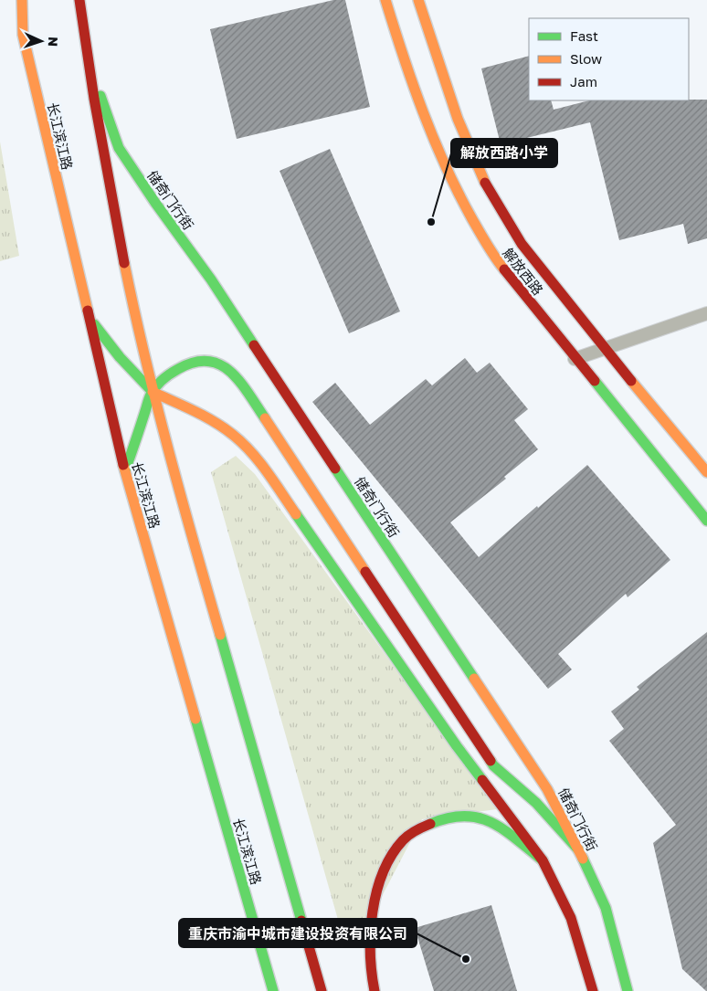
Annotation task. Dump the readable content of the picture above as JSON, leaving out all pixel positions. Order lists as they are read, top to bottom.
{
  "streets": {
    "main road": ["长江滨江路", "储奇门行街", "解放西路"]
  },
  "places": ["解放西路小学", "重庆市渝中城市建设投资有限公司"],
  "legend": ["Fast", "Slow", "Jam"],
  "north": "right"
}
